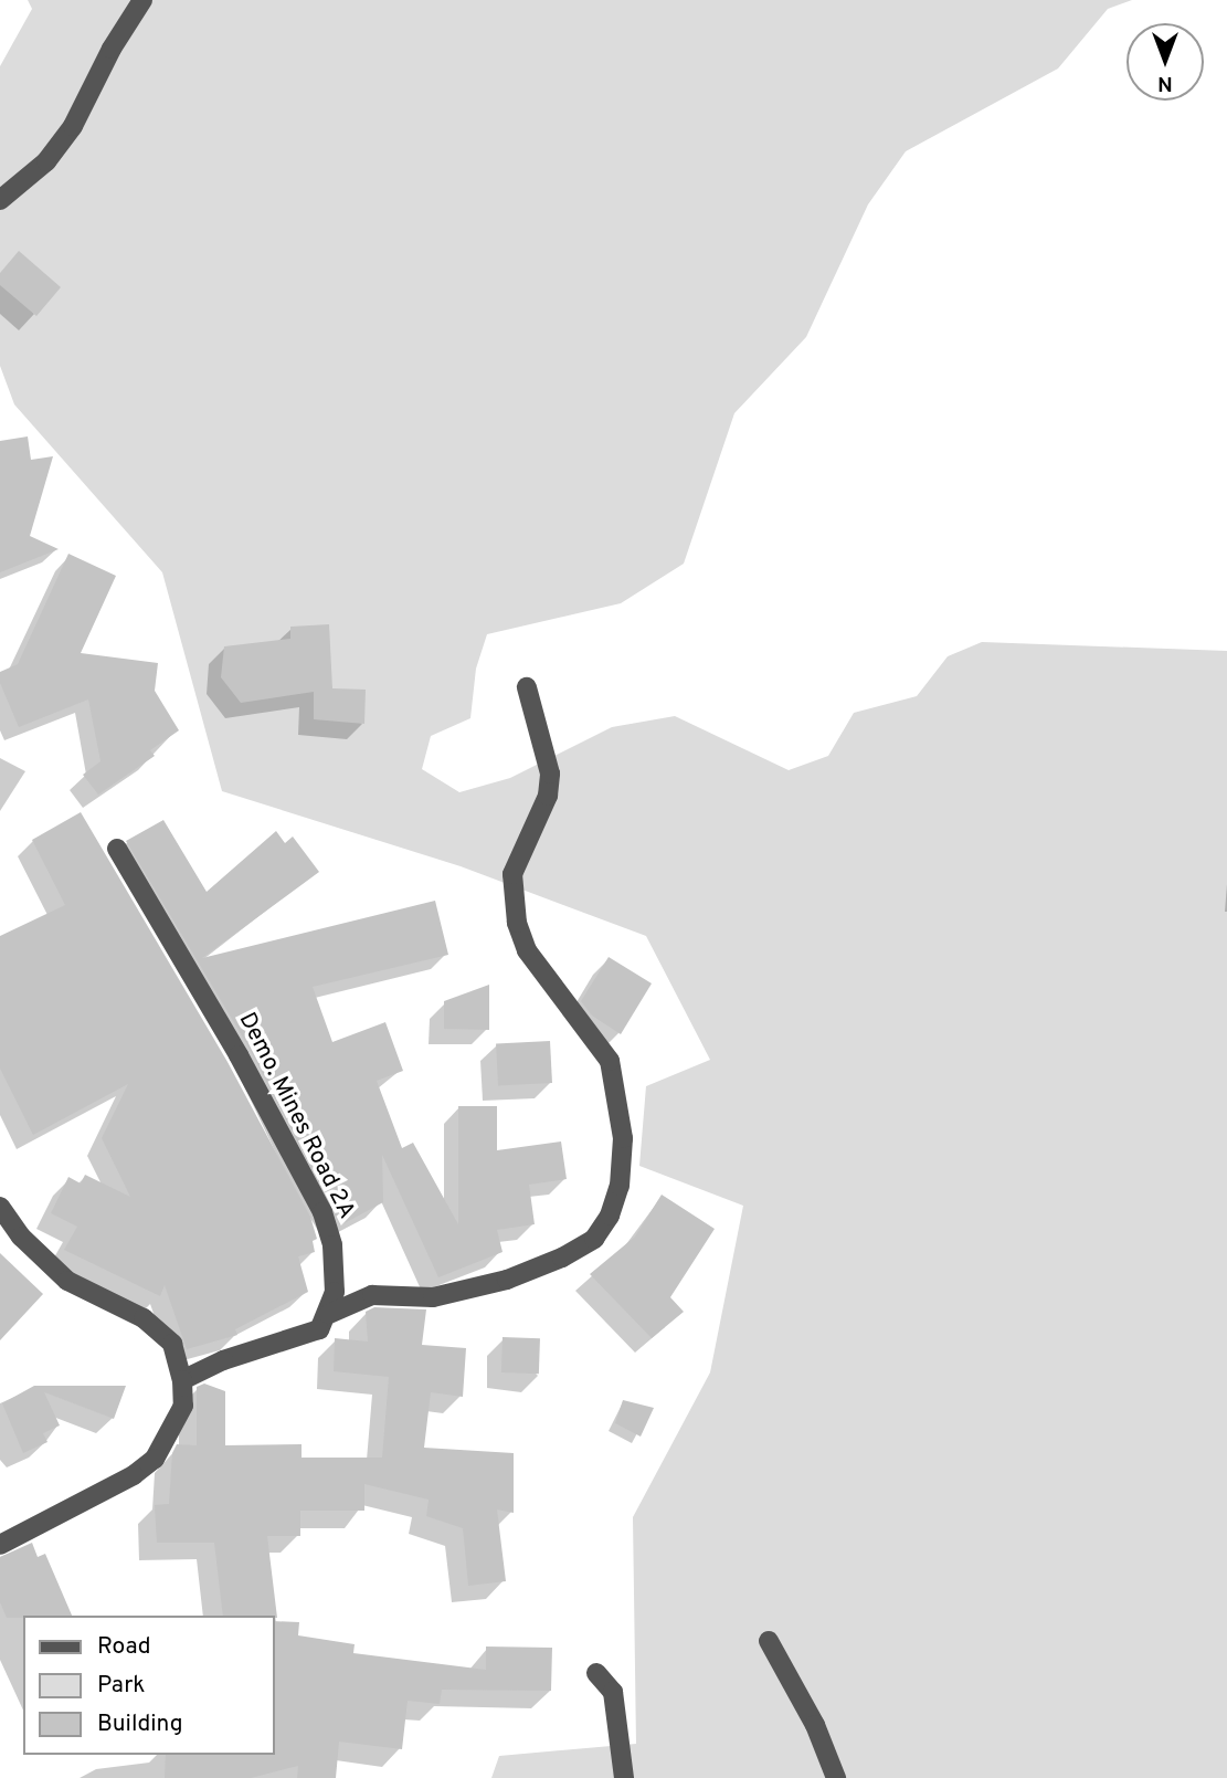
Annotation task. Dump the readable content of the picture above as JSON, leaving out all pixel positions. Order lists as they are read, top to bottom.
{
  "streets": {
    "street": ["Demo. Mines Road 2A"]
  },
  "legend": ["Road", "Park", "Building"],
  "north": "bottom"
}
